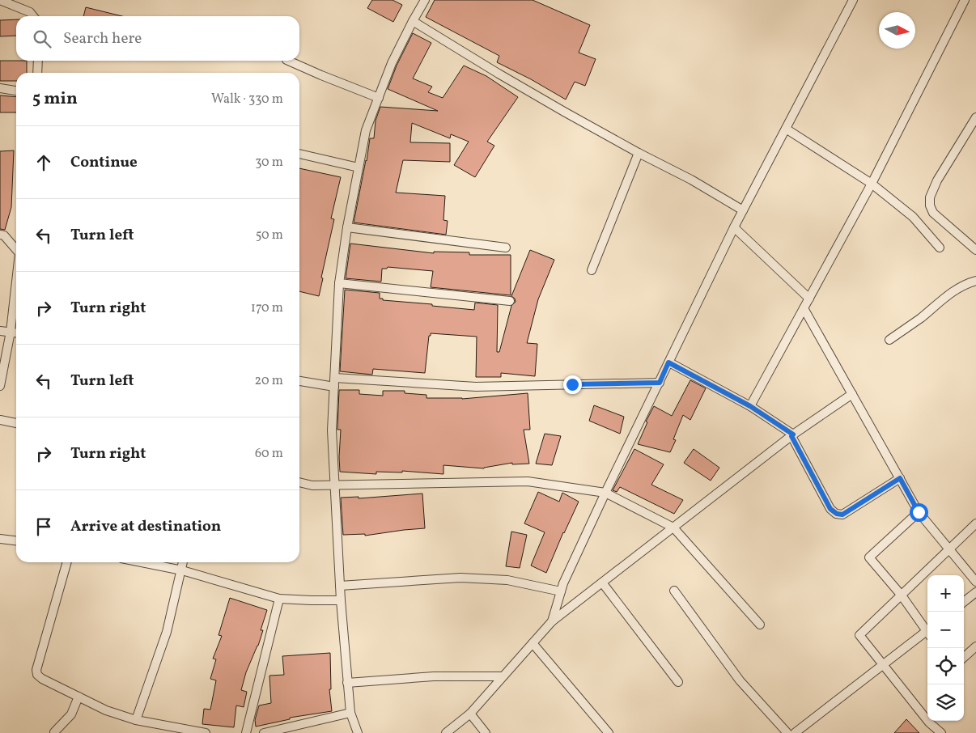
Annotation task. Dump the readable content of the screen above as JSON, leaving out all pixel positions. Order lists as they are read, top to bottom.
{
  "north": "right",
  "page": {
    "search": "Search here",
    "heading": ["5 min", "Walk · 330 m"],
    "list": [
      ["Continue", "30 m"],
      ["Turn left", "50 m"],
      ["Turn right", "170 m"],
      ["Turn left", "20 m"],
      ["Turn right", "60 m"],
      "Arrive at destination"
    ],
    "map_buttons": ["+", "−"]
  }
}
